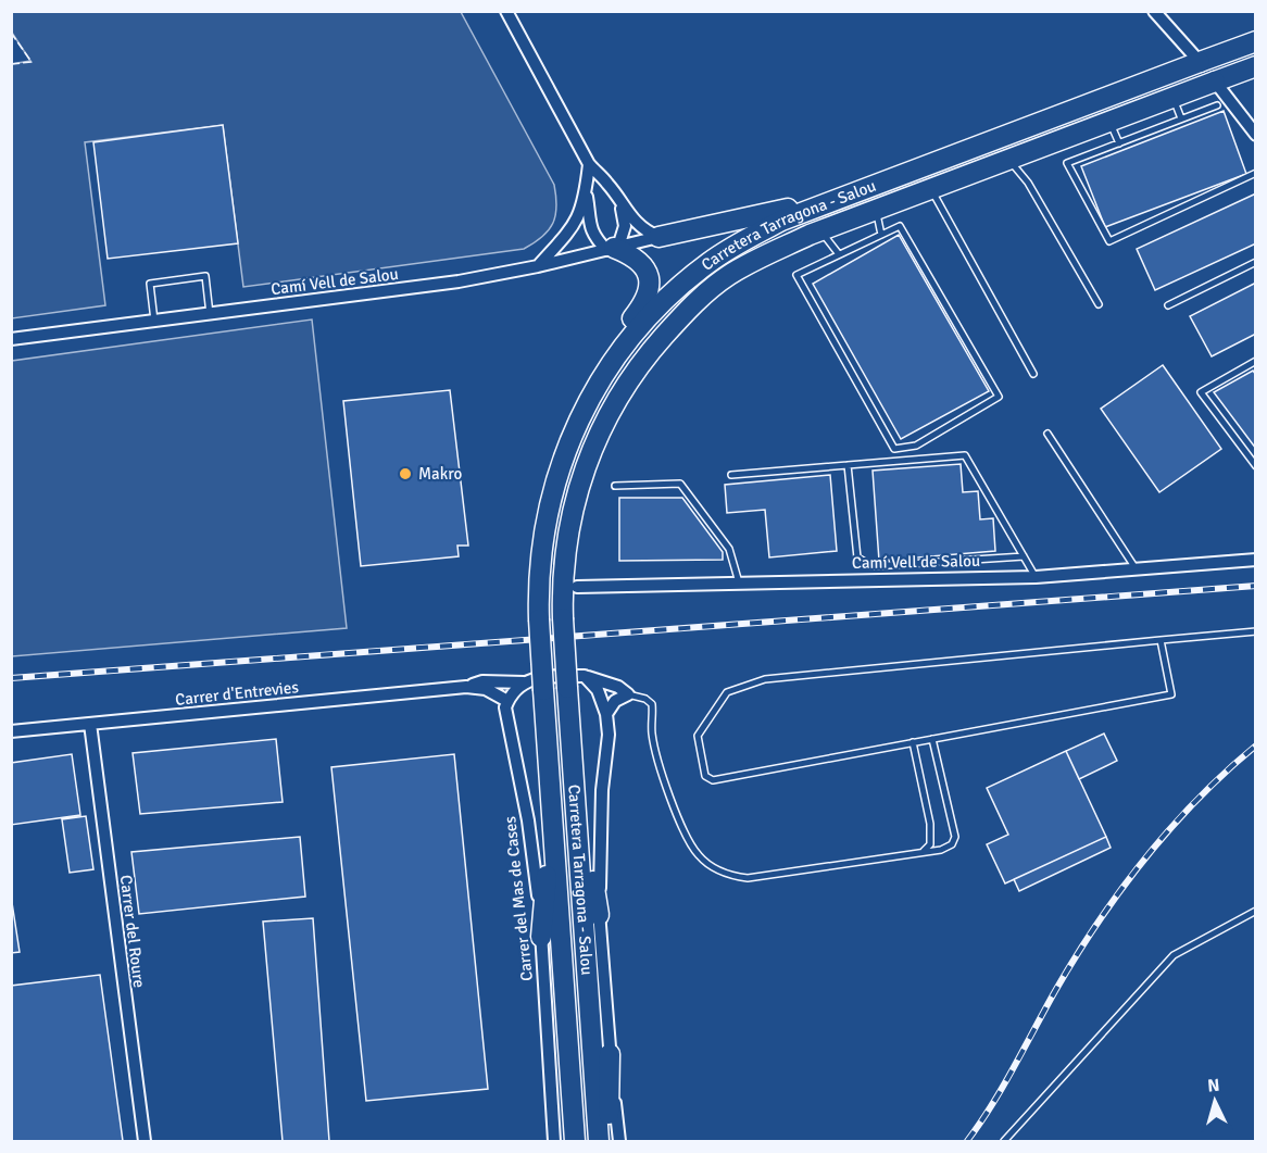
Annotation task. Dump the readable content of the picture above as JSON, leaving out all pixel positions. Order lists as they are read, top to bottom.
{
  "streets": {
    "main road": ["Carretera Tarragona - Salou"],
    "street": [
      "Camí Vell de Salou",
      "Carrer d'Entrevies",
      "Carrer del Mas de Cases",
      "Carrer del Roure"
    ]
  },
  "crossings": [
    ["Carretera Tarragona - Salou", "Camí Vell de Salou"],
    ["Carrer d'Entrevies", "Carrer del Mas de Cases"],
    ["Carrer d'Entrevies", "Carrer del Roure"]
  ],
  "places": ["Makro"],
  "north": "top"
}
